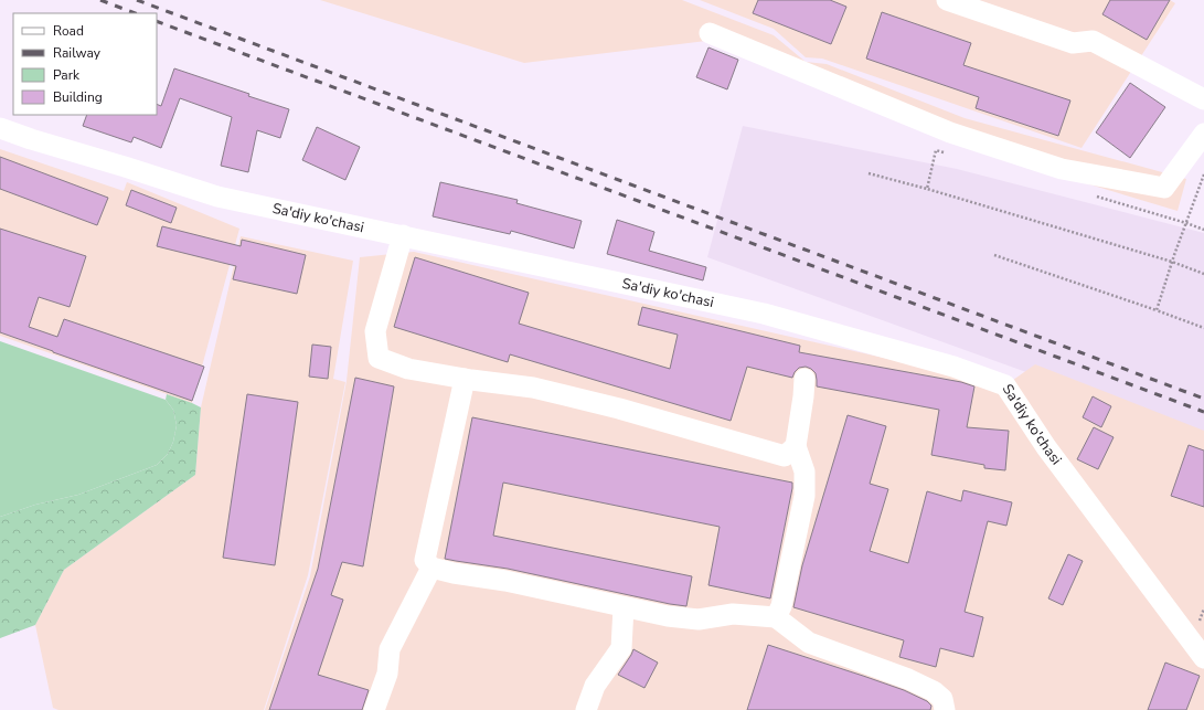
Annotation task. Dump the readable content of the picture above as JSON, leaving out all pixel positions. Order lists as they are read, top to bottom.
{
  "streets": {
    "street": ["Sa'diy ko'chasi"]
  },
  "legend": [
    "Road",
    "Railway",
    "Park",
    "Building"
  ]
}
